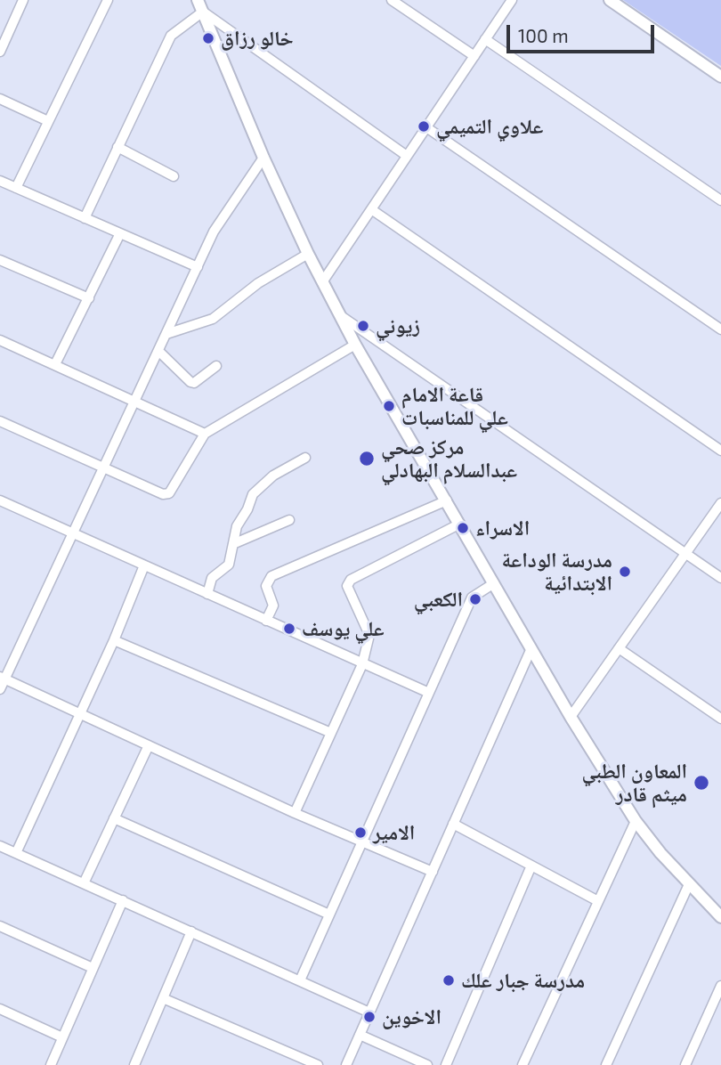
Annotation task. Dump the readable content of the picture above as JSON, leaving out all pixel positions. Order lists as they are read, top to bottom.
{
  "places": [
    "خالو رزاق",
    "علاوي التميمي",
    "زيوني",
    "قاعة الامام علي للمناسبات",
    "مركز صحي عبدالسلام البهادلي",
    "الاسراء",
    "مدرسة الوداعة الابتدائية",
    "الكعبي",
    "علي يوسف",
    "المعاون الطبي ميثم قادر",
    "الامير",
    "مدرسة جبار علك",
    "الاخوين"
  ],
  "scale_bar": "100 m"
}
